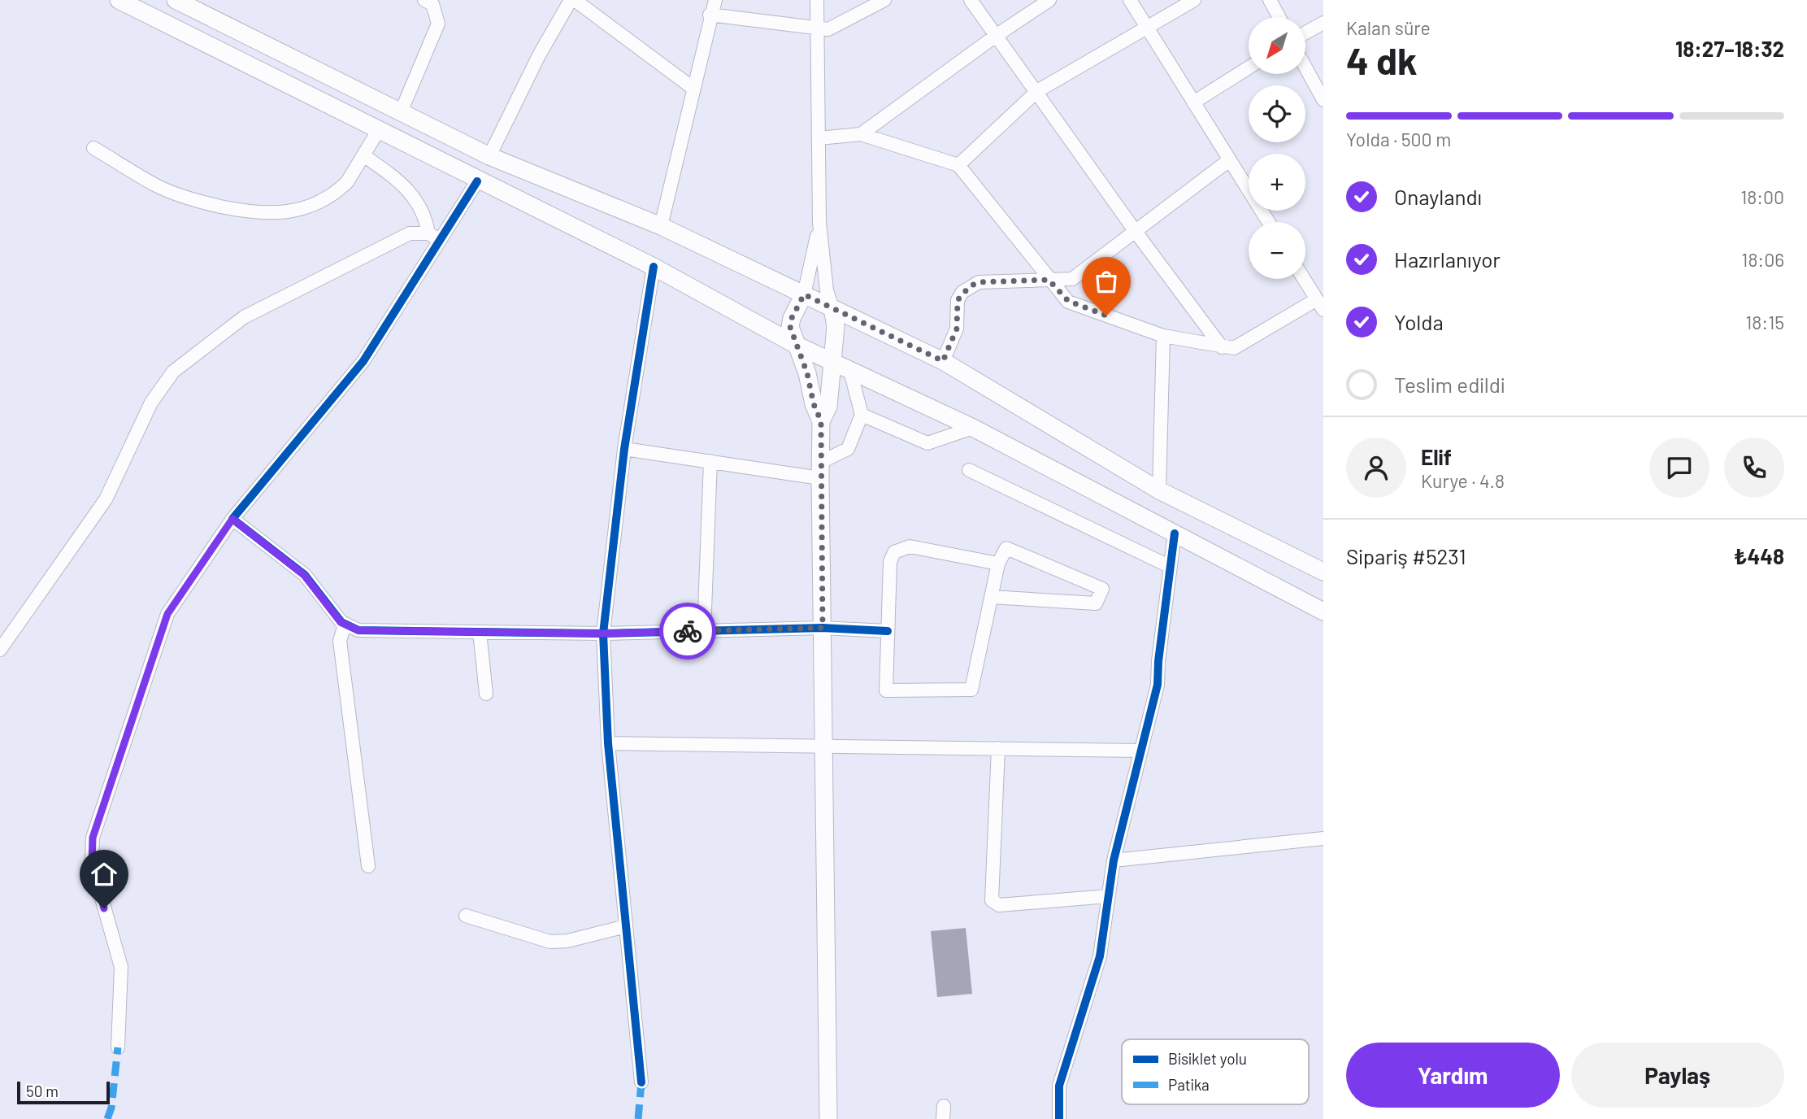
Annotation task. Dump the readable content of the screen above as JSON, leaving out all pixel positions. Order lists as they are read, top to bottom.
{
  "legend": ["Bisiklet yolu", "Patika"],
  "scale_bar": "50 m",
  "north": "bottom left",
  "page": {
    "heading": ["4 dk", "Kalan süre", "18:27–18:32"],
    "panel": [
      "Elif",
      "Kurye · 4.8",
      "Sipariş #5231",
      "₺448"
    ],
    "map_buttons": ["+", "−"],
    "bar": "Yolda · 500 m",
    "list": [
      ["Onaylandı", "18:00"],
      ["Hazırlanıyor", "18:06"],
      ["Yolda", "18:15"],
      "Teslim edildi"
    ],
    "buttons": ["Yardım", "Paylaş"],
    "scale": "50 m"
  }
}
